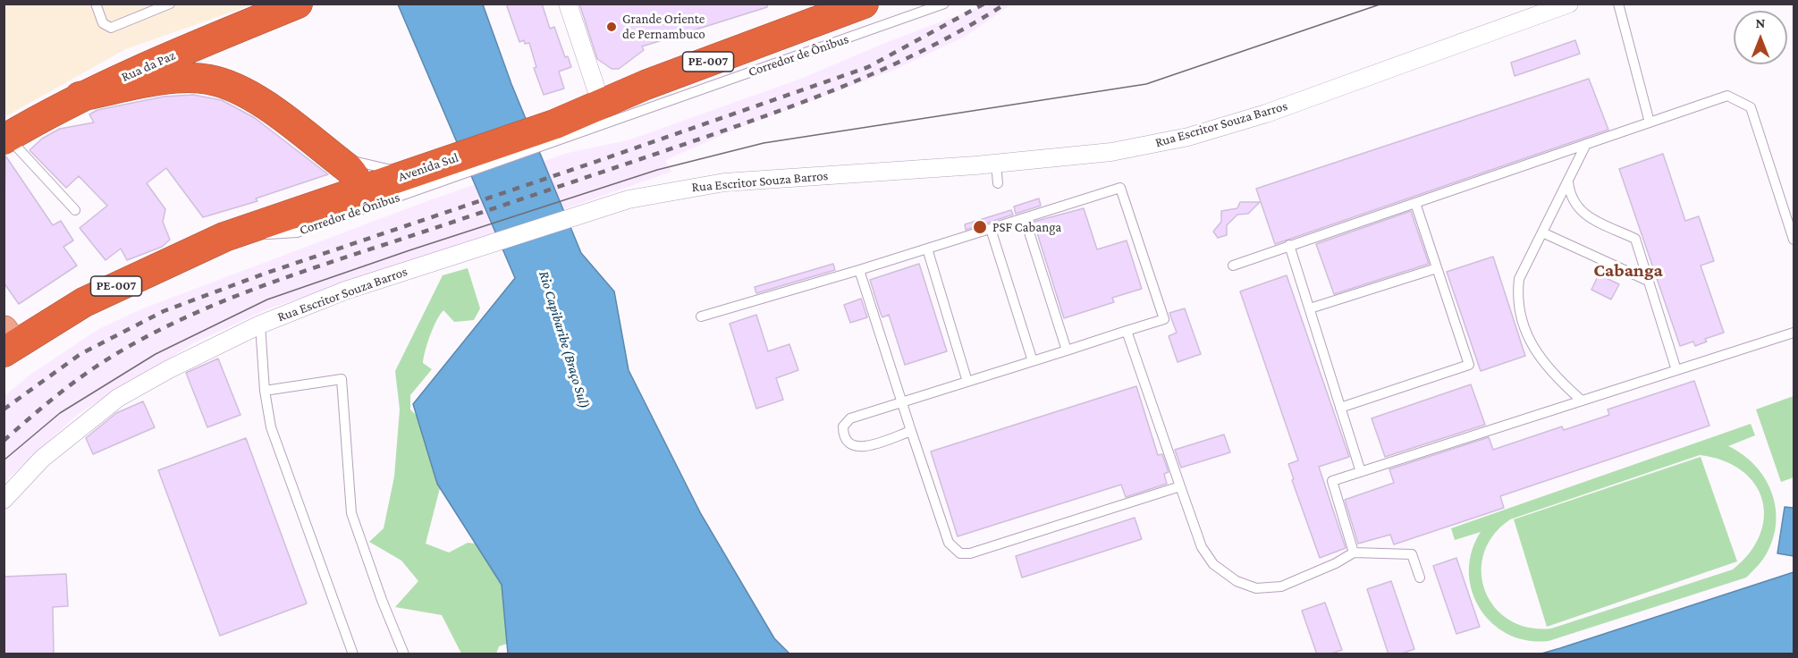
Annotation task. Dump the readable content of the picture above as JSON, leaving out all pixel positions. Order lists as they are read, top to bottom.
{
  "streets": {
    "highway": ["PE-007", "Rua da Paz", "Avenida Sul"],
    "street": ["Rua Escritor Souza Barros"],
    "lane": ["Corredor de Ônibus"]
  },
  "crossings": [
    ["Corredor de Ônibus", "Avenida Sul"]
  ],
  "districts": ["Cabanga"],
  "water": ["Rio Capibaribe (Braço Sul)"],
  "places": ["Grande Oriente de Pernambuco", "PSF Cabanga"],
  "north": "top"
}
